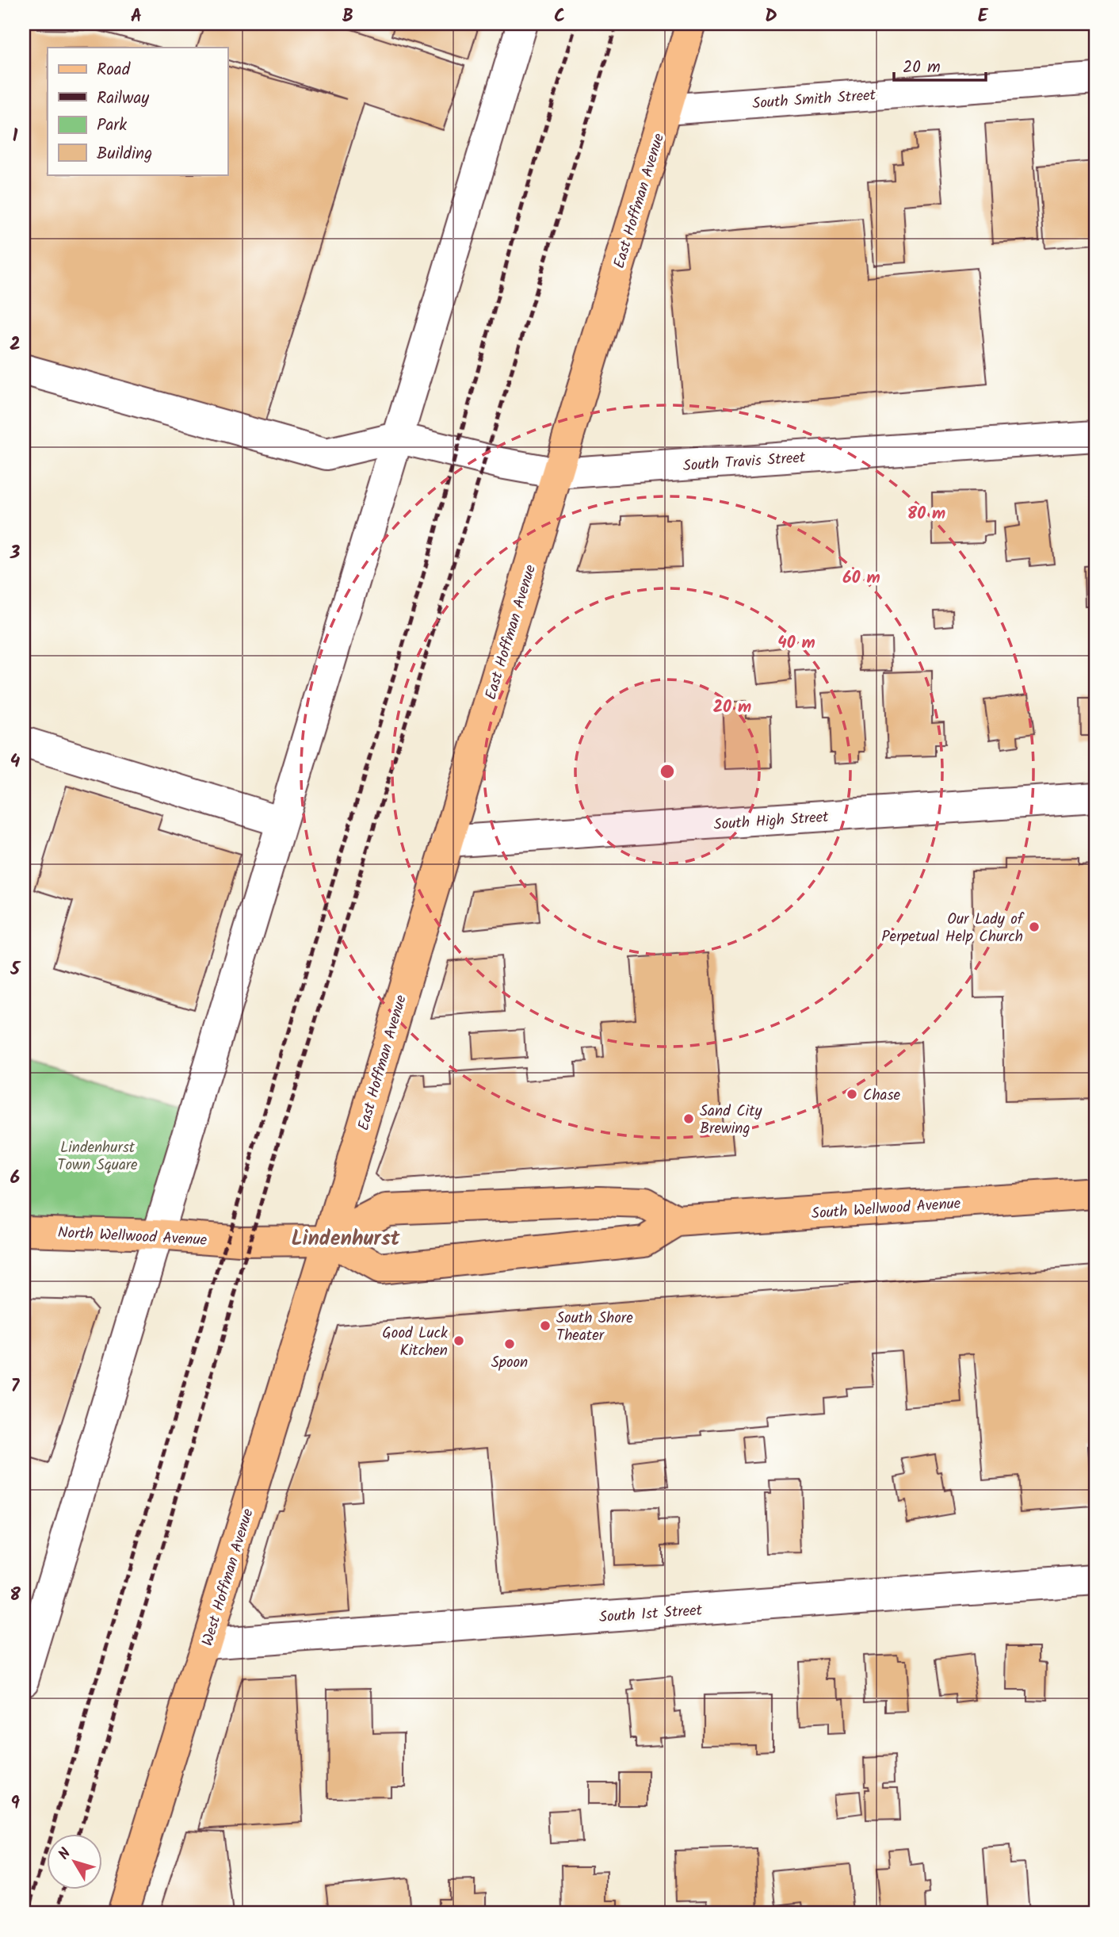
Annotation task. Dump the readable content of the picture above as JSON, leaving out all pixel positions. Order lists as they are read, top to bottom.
{
  "streets": {
    "main road": [
      "East Hoffman Avenue",
      "South Wellwood Avenue",
      "North Wellwood Avenue",
      "West Hoffman Avenue"
    ],
    "street": [
      "South Smith Street",
      "South Travis Street",
      "South High Street",
      "South 1st Street"
    ]
  },
  "crossings": [
    ["South Smith Street", "East Hoffman Avenue"],
    ["East Hoffman Avenue", "South Travis Street"],
    ["East Hoffman Avenue", "South High Street"],
    ["East Hoffman Avenue", "South Wellwood Avenue"],
    ["East Hoffman Avenue", "North Wellwood Avenue"],
    ["East Hoffman Avenue", "West Hoffman Avenue"],
    ["South Wellwood Avenue", "North Wellwood Avenue"],
    ["South Wellwood Avenue", "West Hoffman Avenue"],
    ["North Wellwood Avenue", "West Hoffman Avenue"],
    ["West Hoffman Avenue", "South 1st Street"]
  ],
  "districts": ["Lindenhurst"],
  "parks": ["Lindenhurst Town Square"],
  "places": [
    "Our Lady of Perpetual Help Church",
    "Chase",
    "Sand City Brewing",
    "South Shore Theater",
    "Good Luck Kitchen",
    "Spoon"
  ],
  "legend": [
    "Road",
    "Railway",
    "Park",
    "Building"
  ],
  "scale_bar": "20 m",
  "north": "top left",
  "grid": {
    "columns": [
      "A",
      "B",
      "C",
      "D",
      "E"
    ],
    "rows": [
      "1",
      "2",
      "3",
      "4",
      "5",
      "6",
      "7",
      "8",
      "9"
    ]
  },
  "rings": [
    "80 m",
    "60 m",
    "40 m",
    "20 m"
  ]
}
